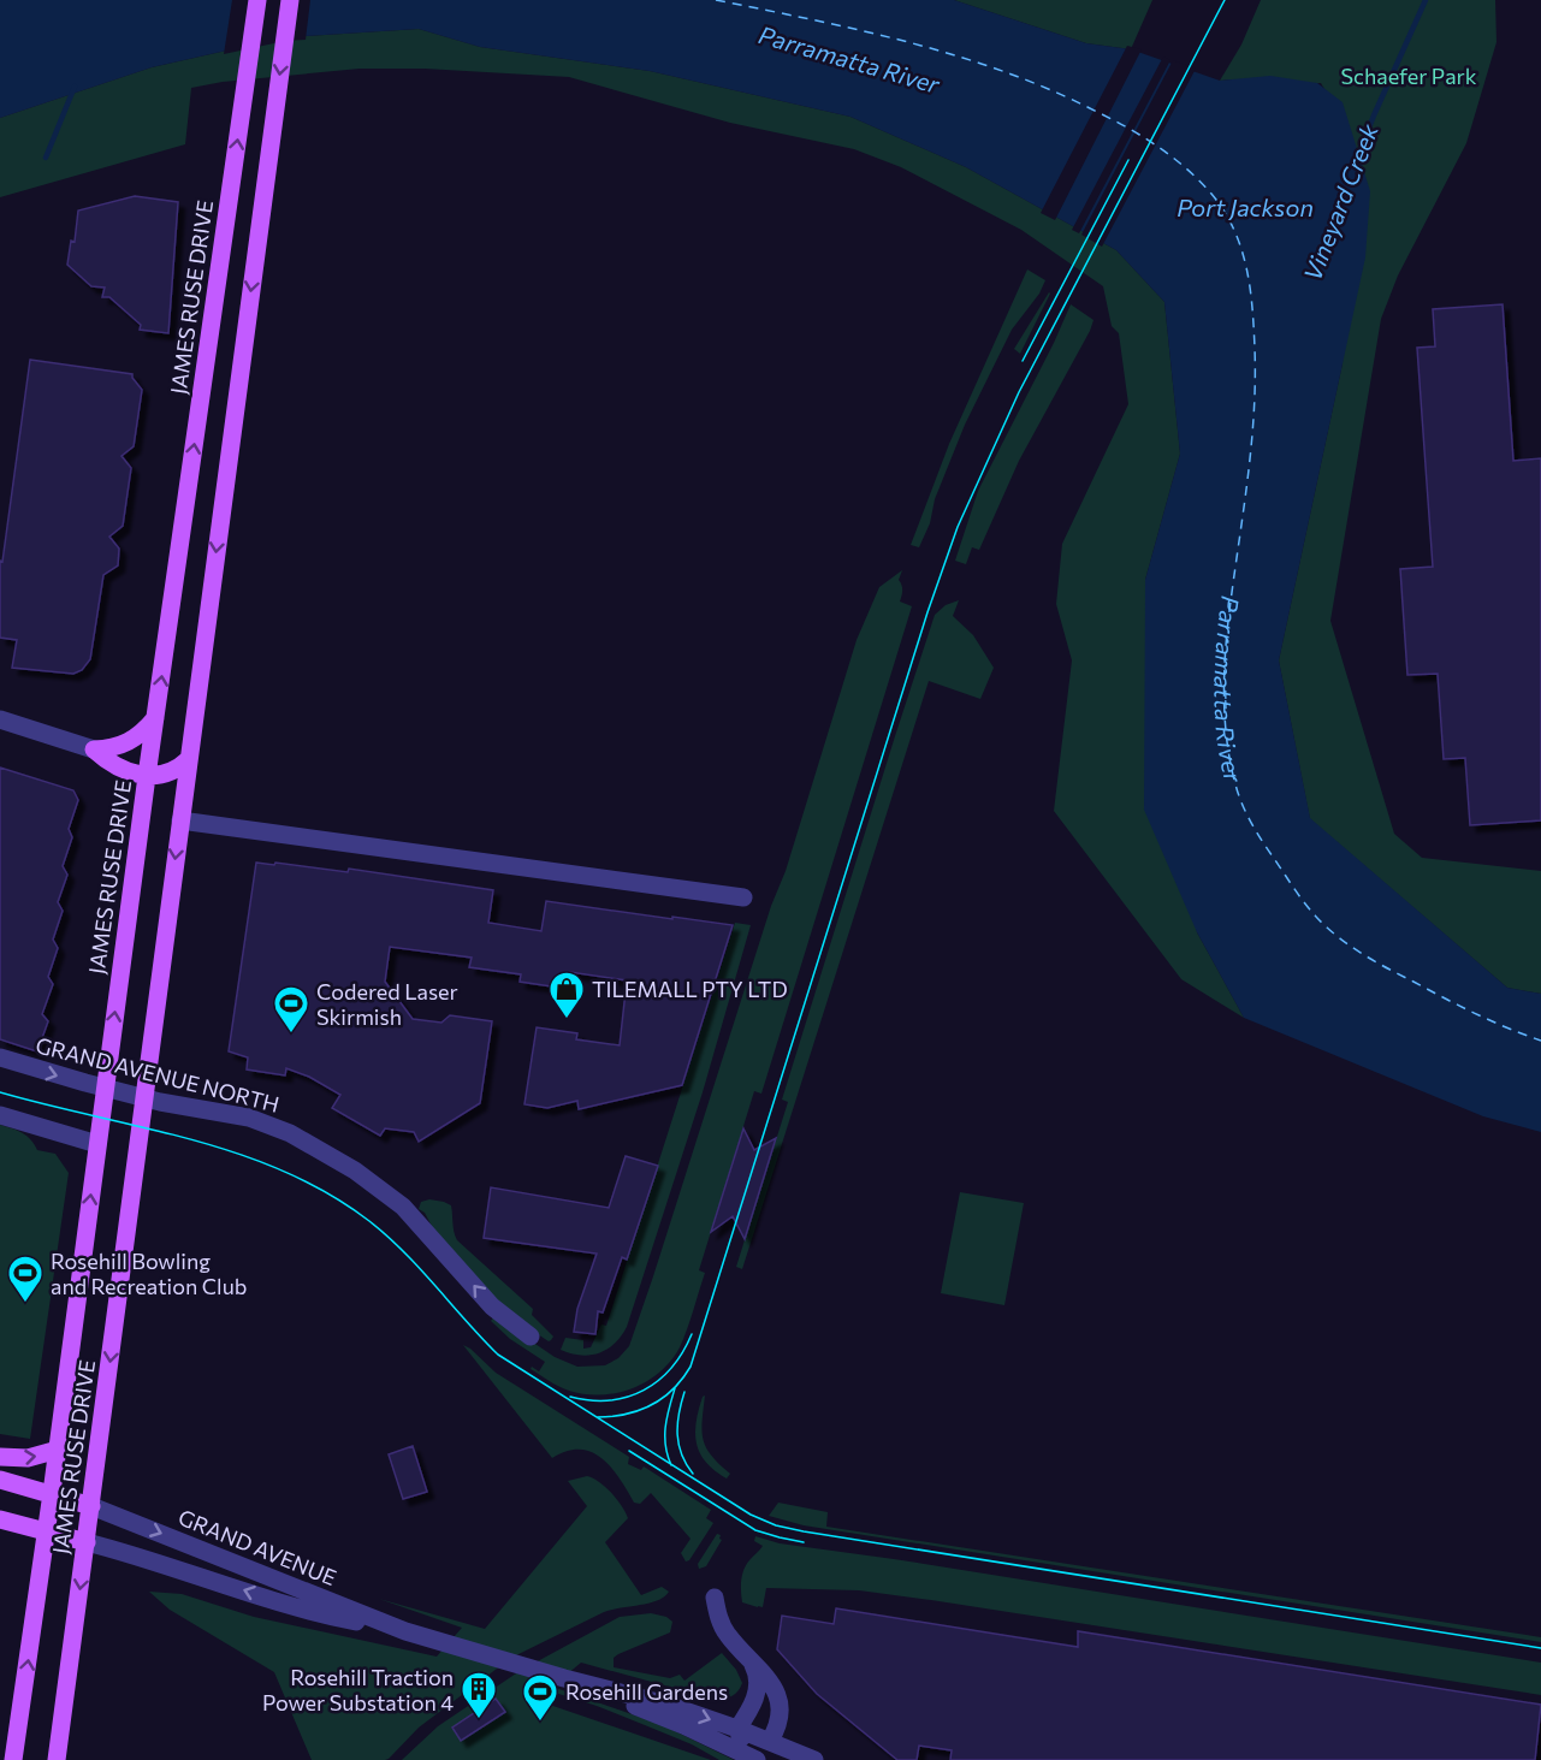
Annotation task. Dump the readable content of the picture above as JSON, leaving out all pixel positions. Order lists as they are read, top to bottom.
{
  "streets": {
    "main road": ["JAMES RUSE DRIVE"],
    "street": ["GRAND AVENUE NORTH", "GRAND AVENUE"]
  },
  "crossings": [
    ["JAMES RUSE DRIVE", "GRAND AVENUE NORTH"],
    ["JAMES RUSE DRIVE", "GRAND AVENUE"]
  ],
  "water": ["Parramatta River", "Vineyard Creek", "Port Jackson"],
  "parks": ["Schaefer Park"],
  "places": {
    "shop": ["TILEMALL PTY LTD"],
    "sports": ["Codered Laser Skirmish", "Rosehill Bowling and Recreation Club", "Rosehill Gardens"],
    "building": ["Rosehill Traction Power Substation 4"]
  }
}
